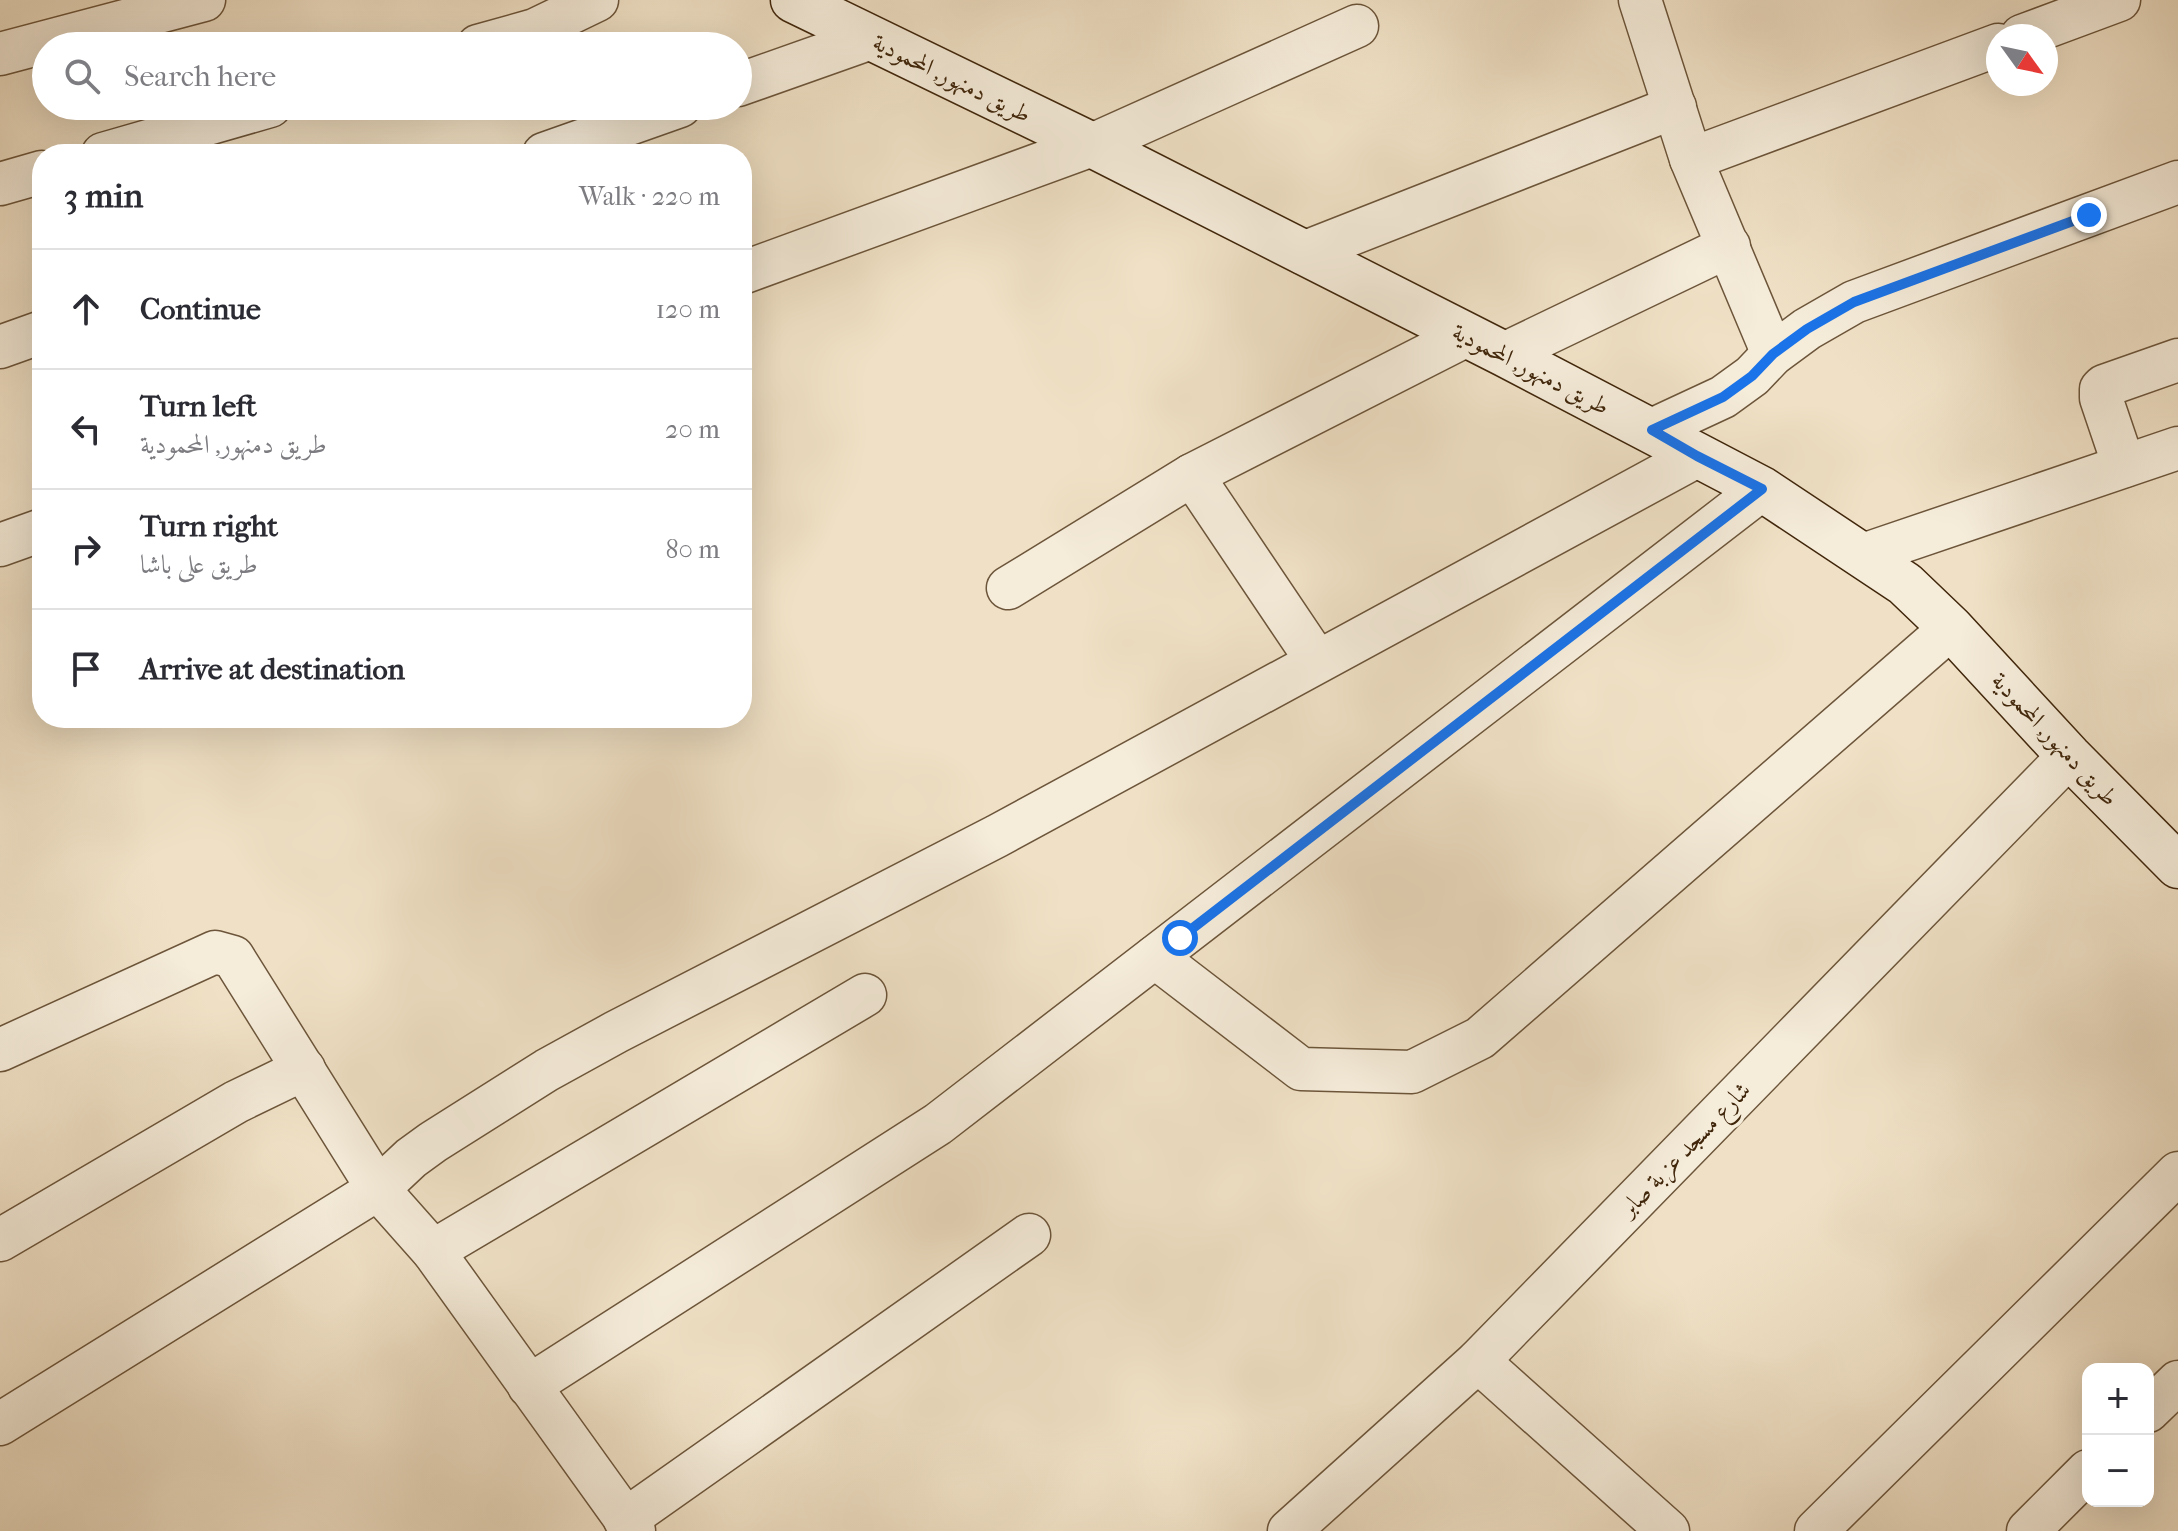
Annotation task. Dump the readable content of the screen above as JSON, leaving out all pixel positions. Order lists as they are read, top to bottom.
{
  "streets": {
    "main road": ["طريق دمنهور, المحمودية"],
    "street": ["شارع مسجد عزبة صابر"]
  },
  "crossings": [
    ["طريق دمنهور, المحمودية", "شارع مسجد عزبة صابر"]
  ],
  "north": "bottom right",
  "page": {
    "search": "Search here",
    "heading": ["3 min", "Walk · 220 m"],
    "list": [
      ["Continue", "120 m"],
      ["Turn left", "طريق دمنهور, المحمودية", "20 m"],
      ["Turn right", "طريق على باشا", "80 m"],
      "Arrive at destination"
    ],
    "map_buttons": ["+", "−"]
  }
}
